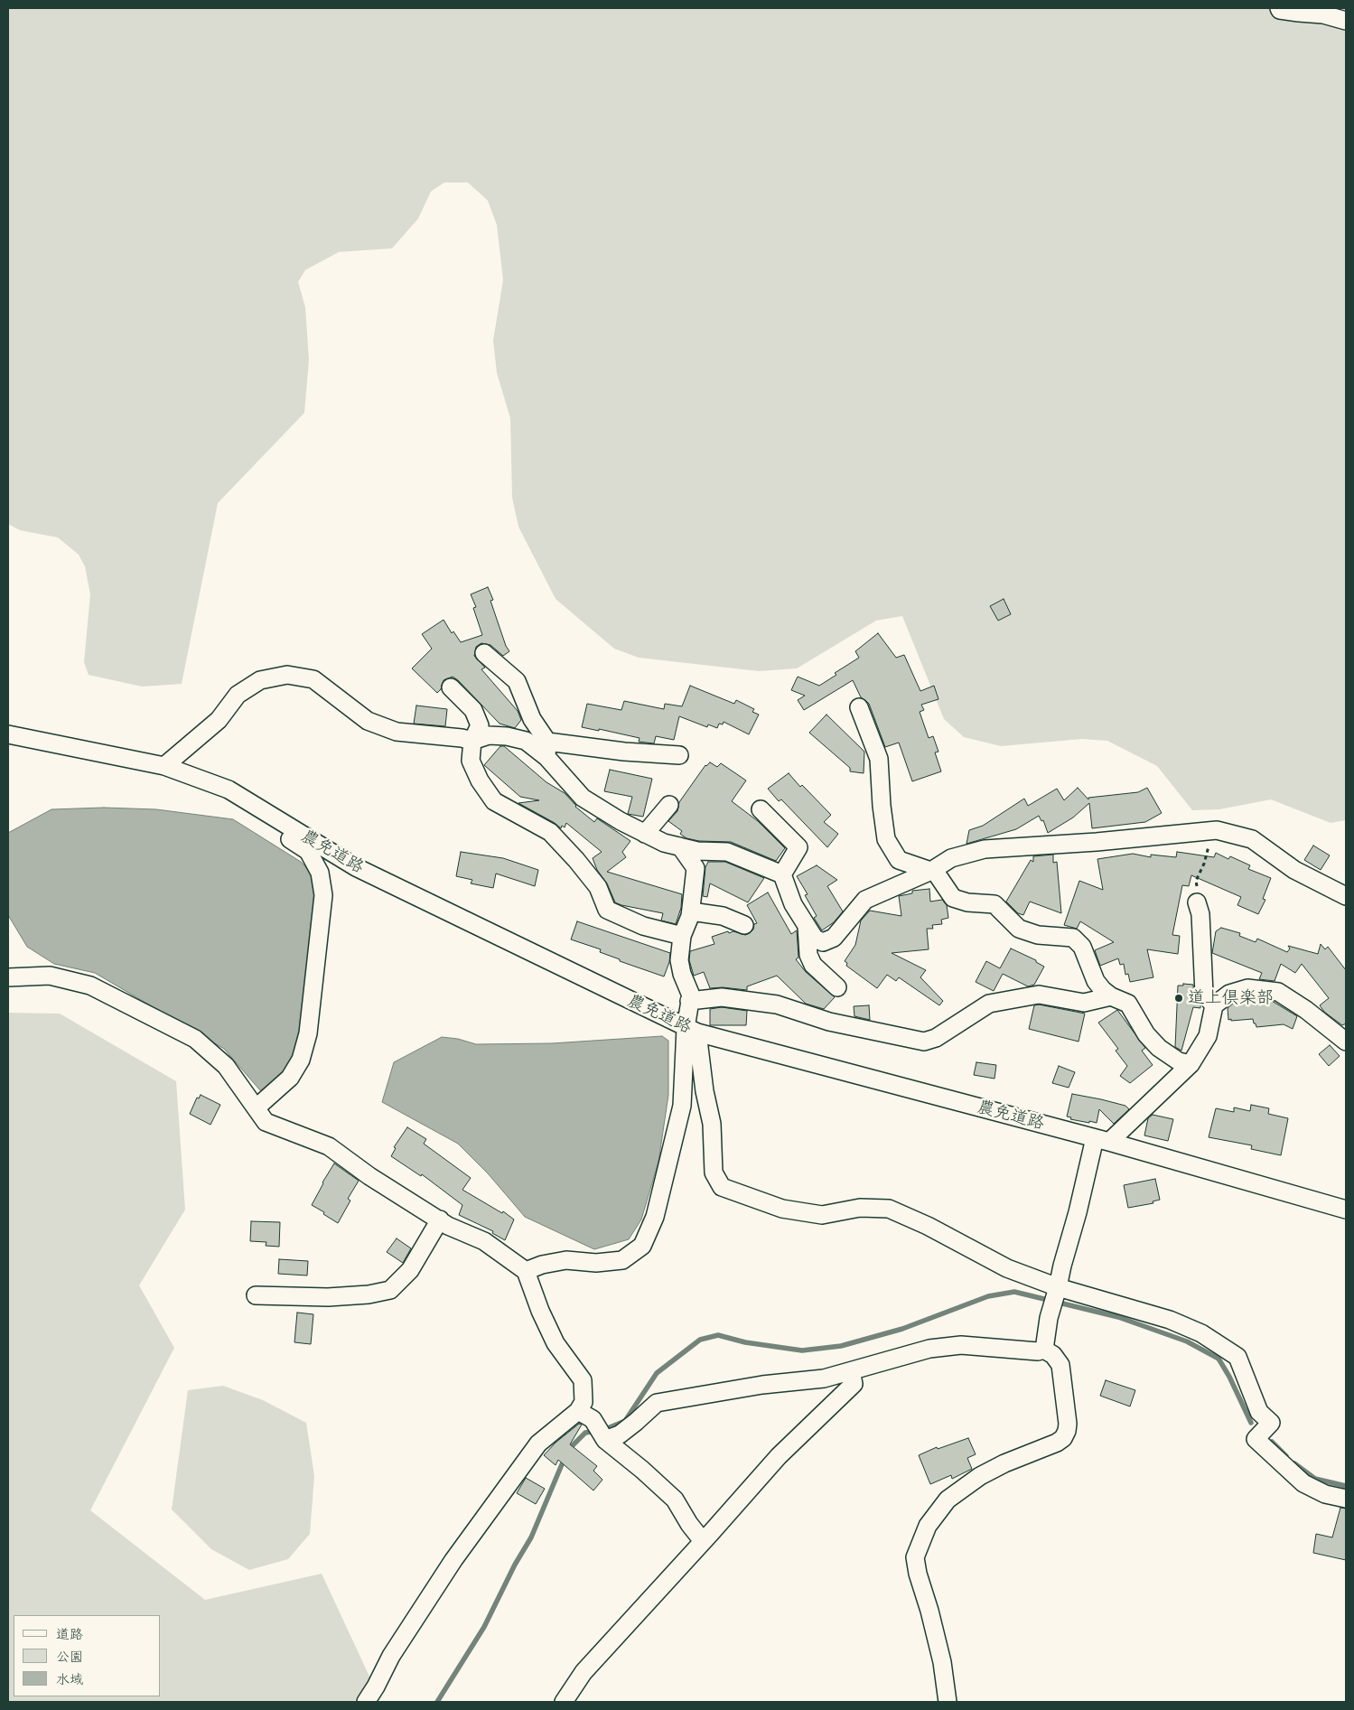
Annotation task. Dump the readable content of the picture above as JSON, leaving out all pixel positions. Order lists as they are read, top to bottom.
{
  "streets": {
    "street": ["農免道路"]
  },
  "places": ["道上倶楽部"],
  "legend": ["道路", "公園", "水域"]
}
